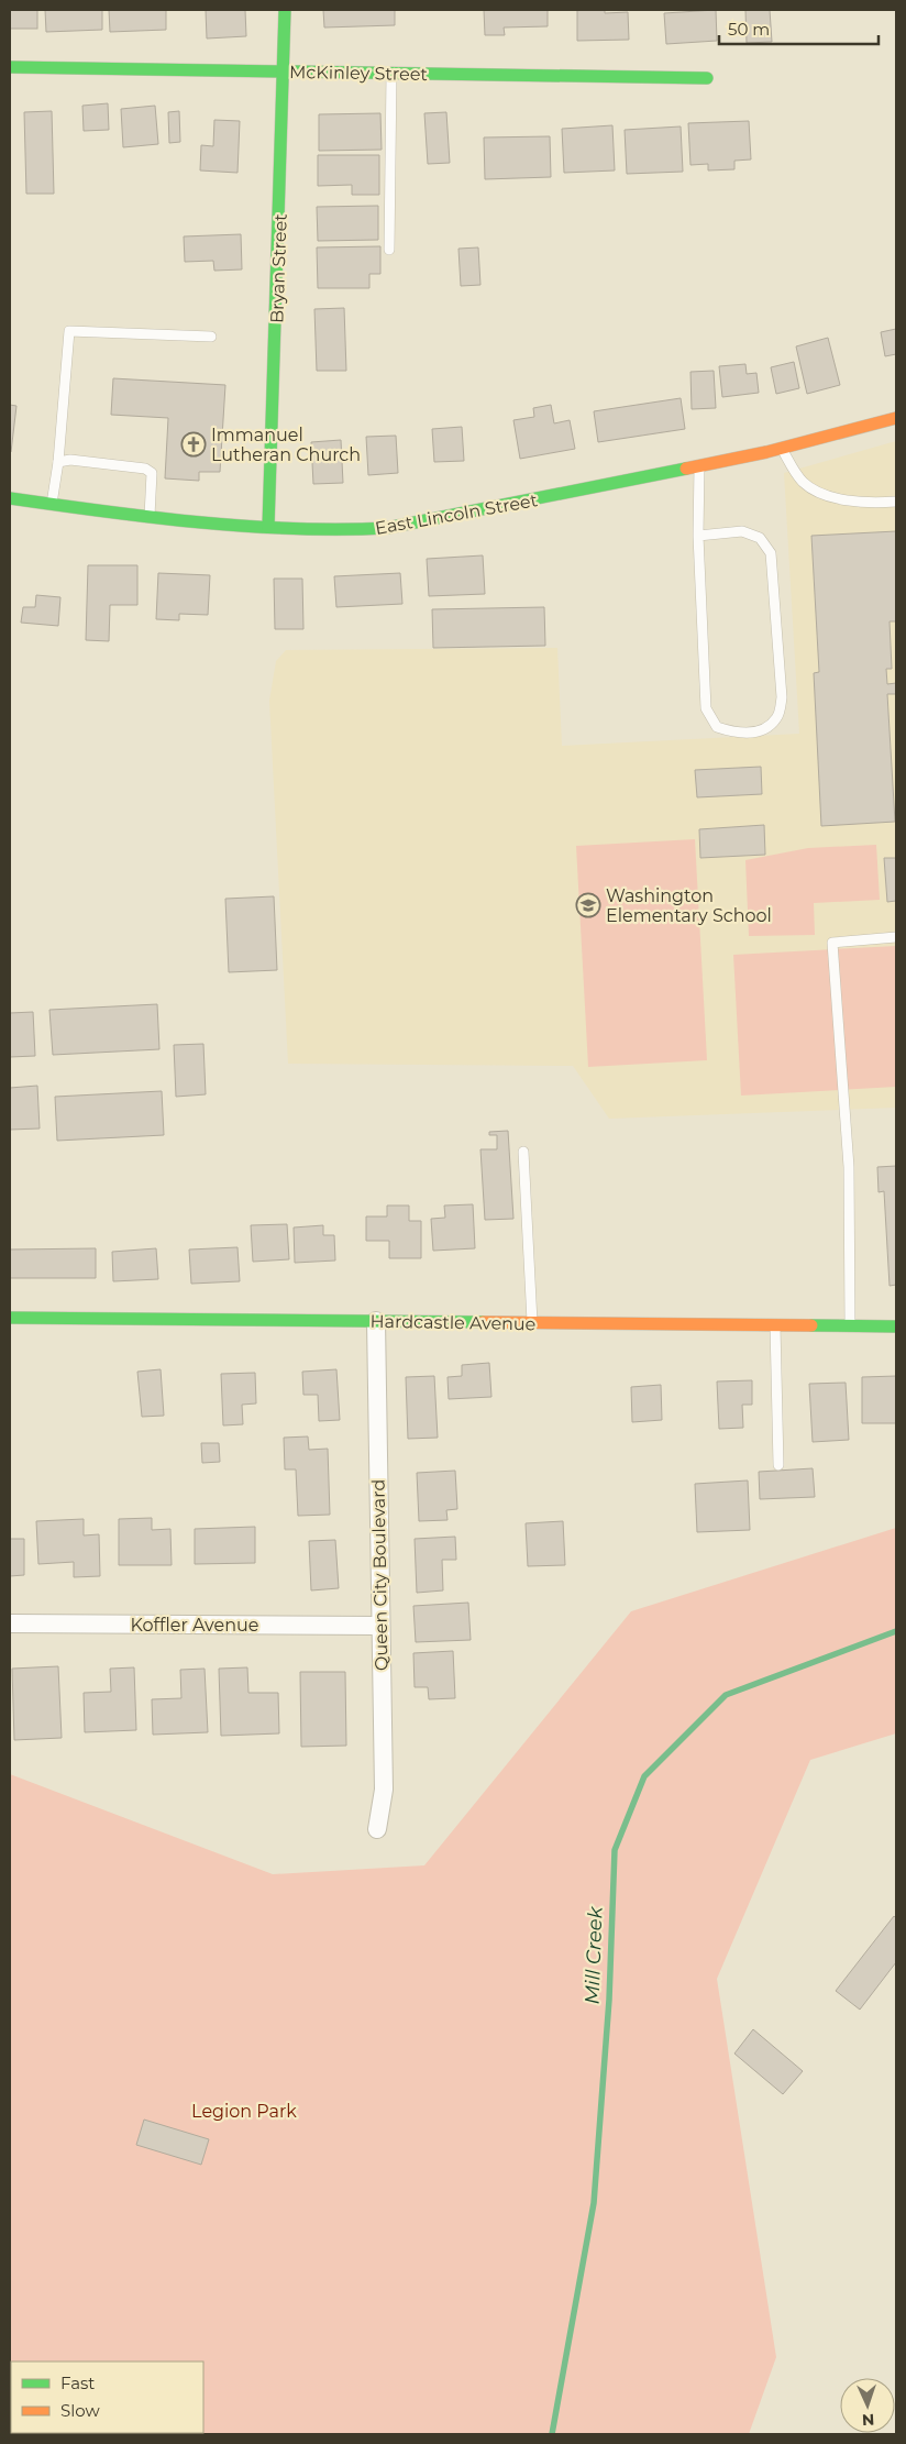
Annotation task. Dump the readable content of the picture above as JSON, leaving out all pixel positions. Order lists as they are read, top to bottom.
{
  "streets": {
    "street": [
      "McKinley Street",
      "Bryan Street",
      "East Lincoln Street",
      "Hardcastle Avenue",
      "Queen City Boulevard",
      "Koffler Avenue"
    ]
  },
  "crossings": [
    ["McKinley Street", "Bryan Street"],
    ["Bryan Street", "East Lincoln Street"],
    ["Hardcastle Avenue", "Queen City Boulevard"],
    ["Queen City Boulevard", "Koffler Avenue"]
  ],
  "water": ["Mill Creek"],
  "parks": ["Legion Park"],
  "places": {
    "church": ["Immanuel Lutheran Church"],
    "school or university": ["Washington Elementary School"]
  },
  "legend": ["Fast", "Slow"],
  "scale_bar": "50 m",
  "north": "bottom"
}
